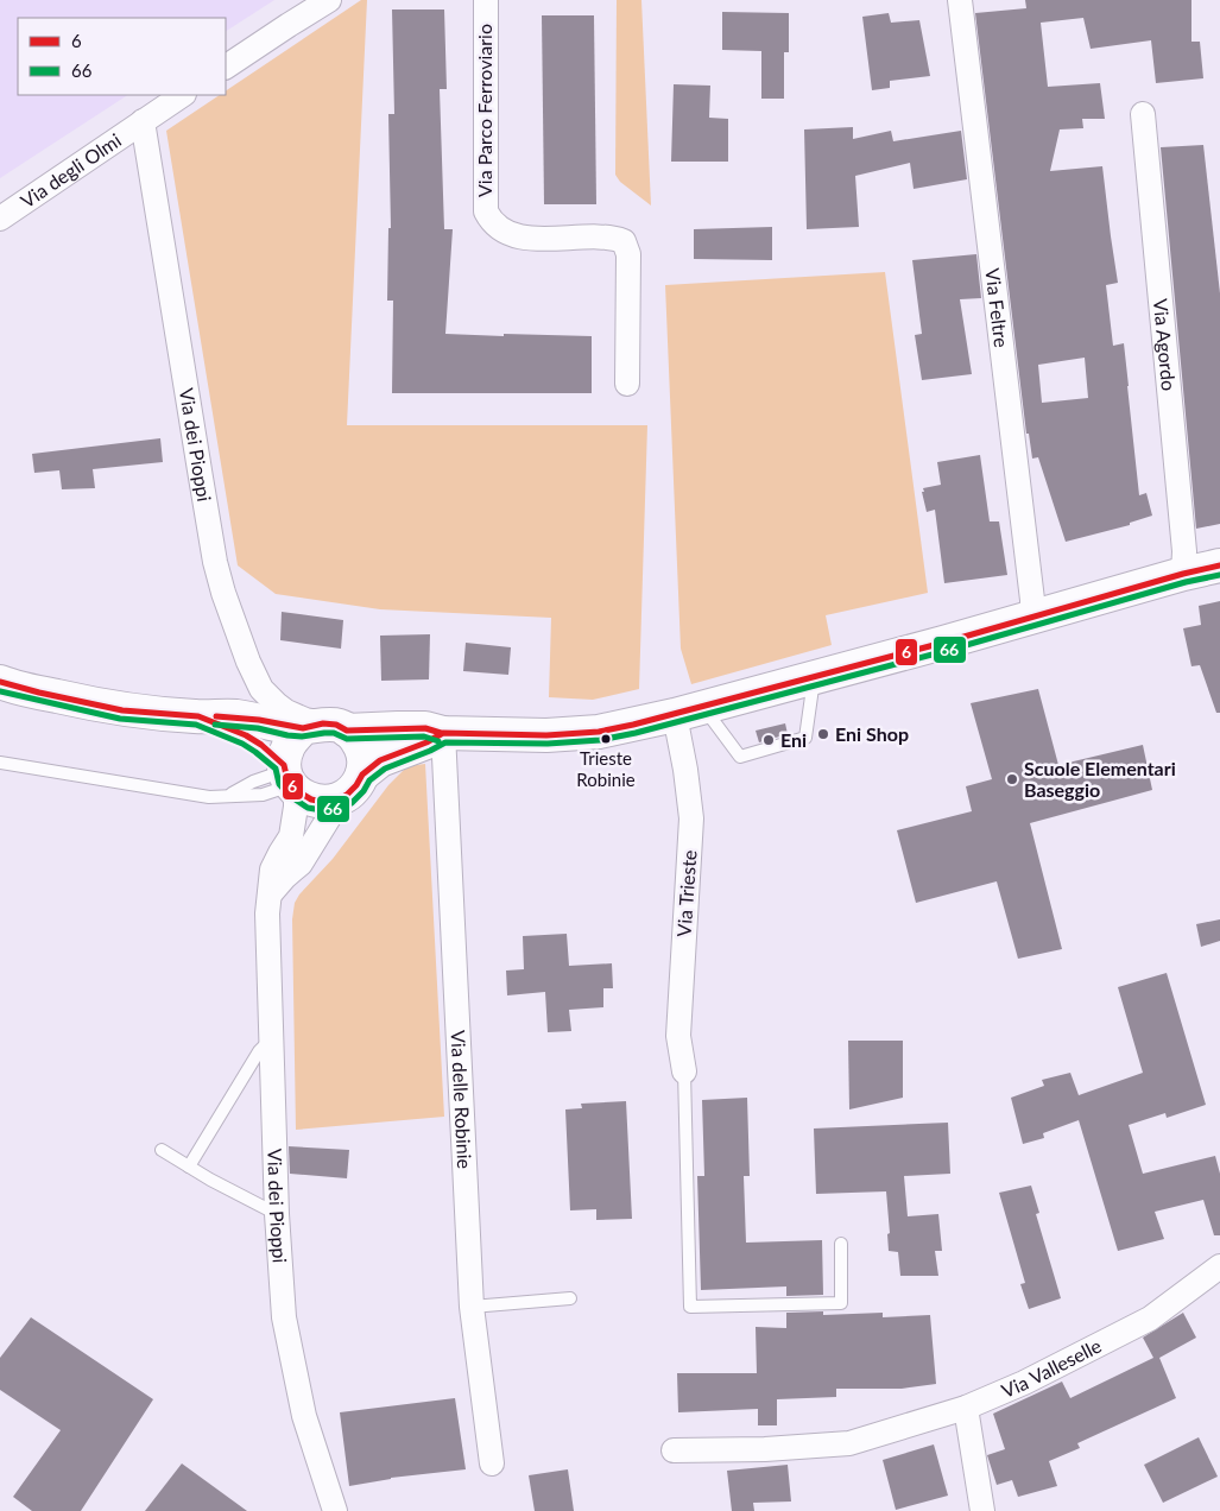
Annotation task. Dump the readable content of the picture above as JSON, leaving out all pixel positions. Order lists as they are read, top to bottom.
{
  "streets": {
    "street": [
      "Via Parco Ferroviario",
      "Via degli Olmi",
      "Via Feltre",
      "Via Agordo",
      "Via dei Pioppi",
      "Via Trieste",
      "Via delle Robinie",
      "Via Valleselle"
    ]
  },
  "crossings": [
    ["Via degli Olmi", "Via dei Pioppi"]
  ],
  "places": [
    "Eni Shop",
    "Trieste Robinie",
    "Eni",
    "Scuole Elementari Baseggio"
  ],
  "lines": ["transit line 6", "transit line 66"],
  "legend": ["6", "66"]
}
